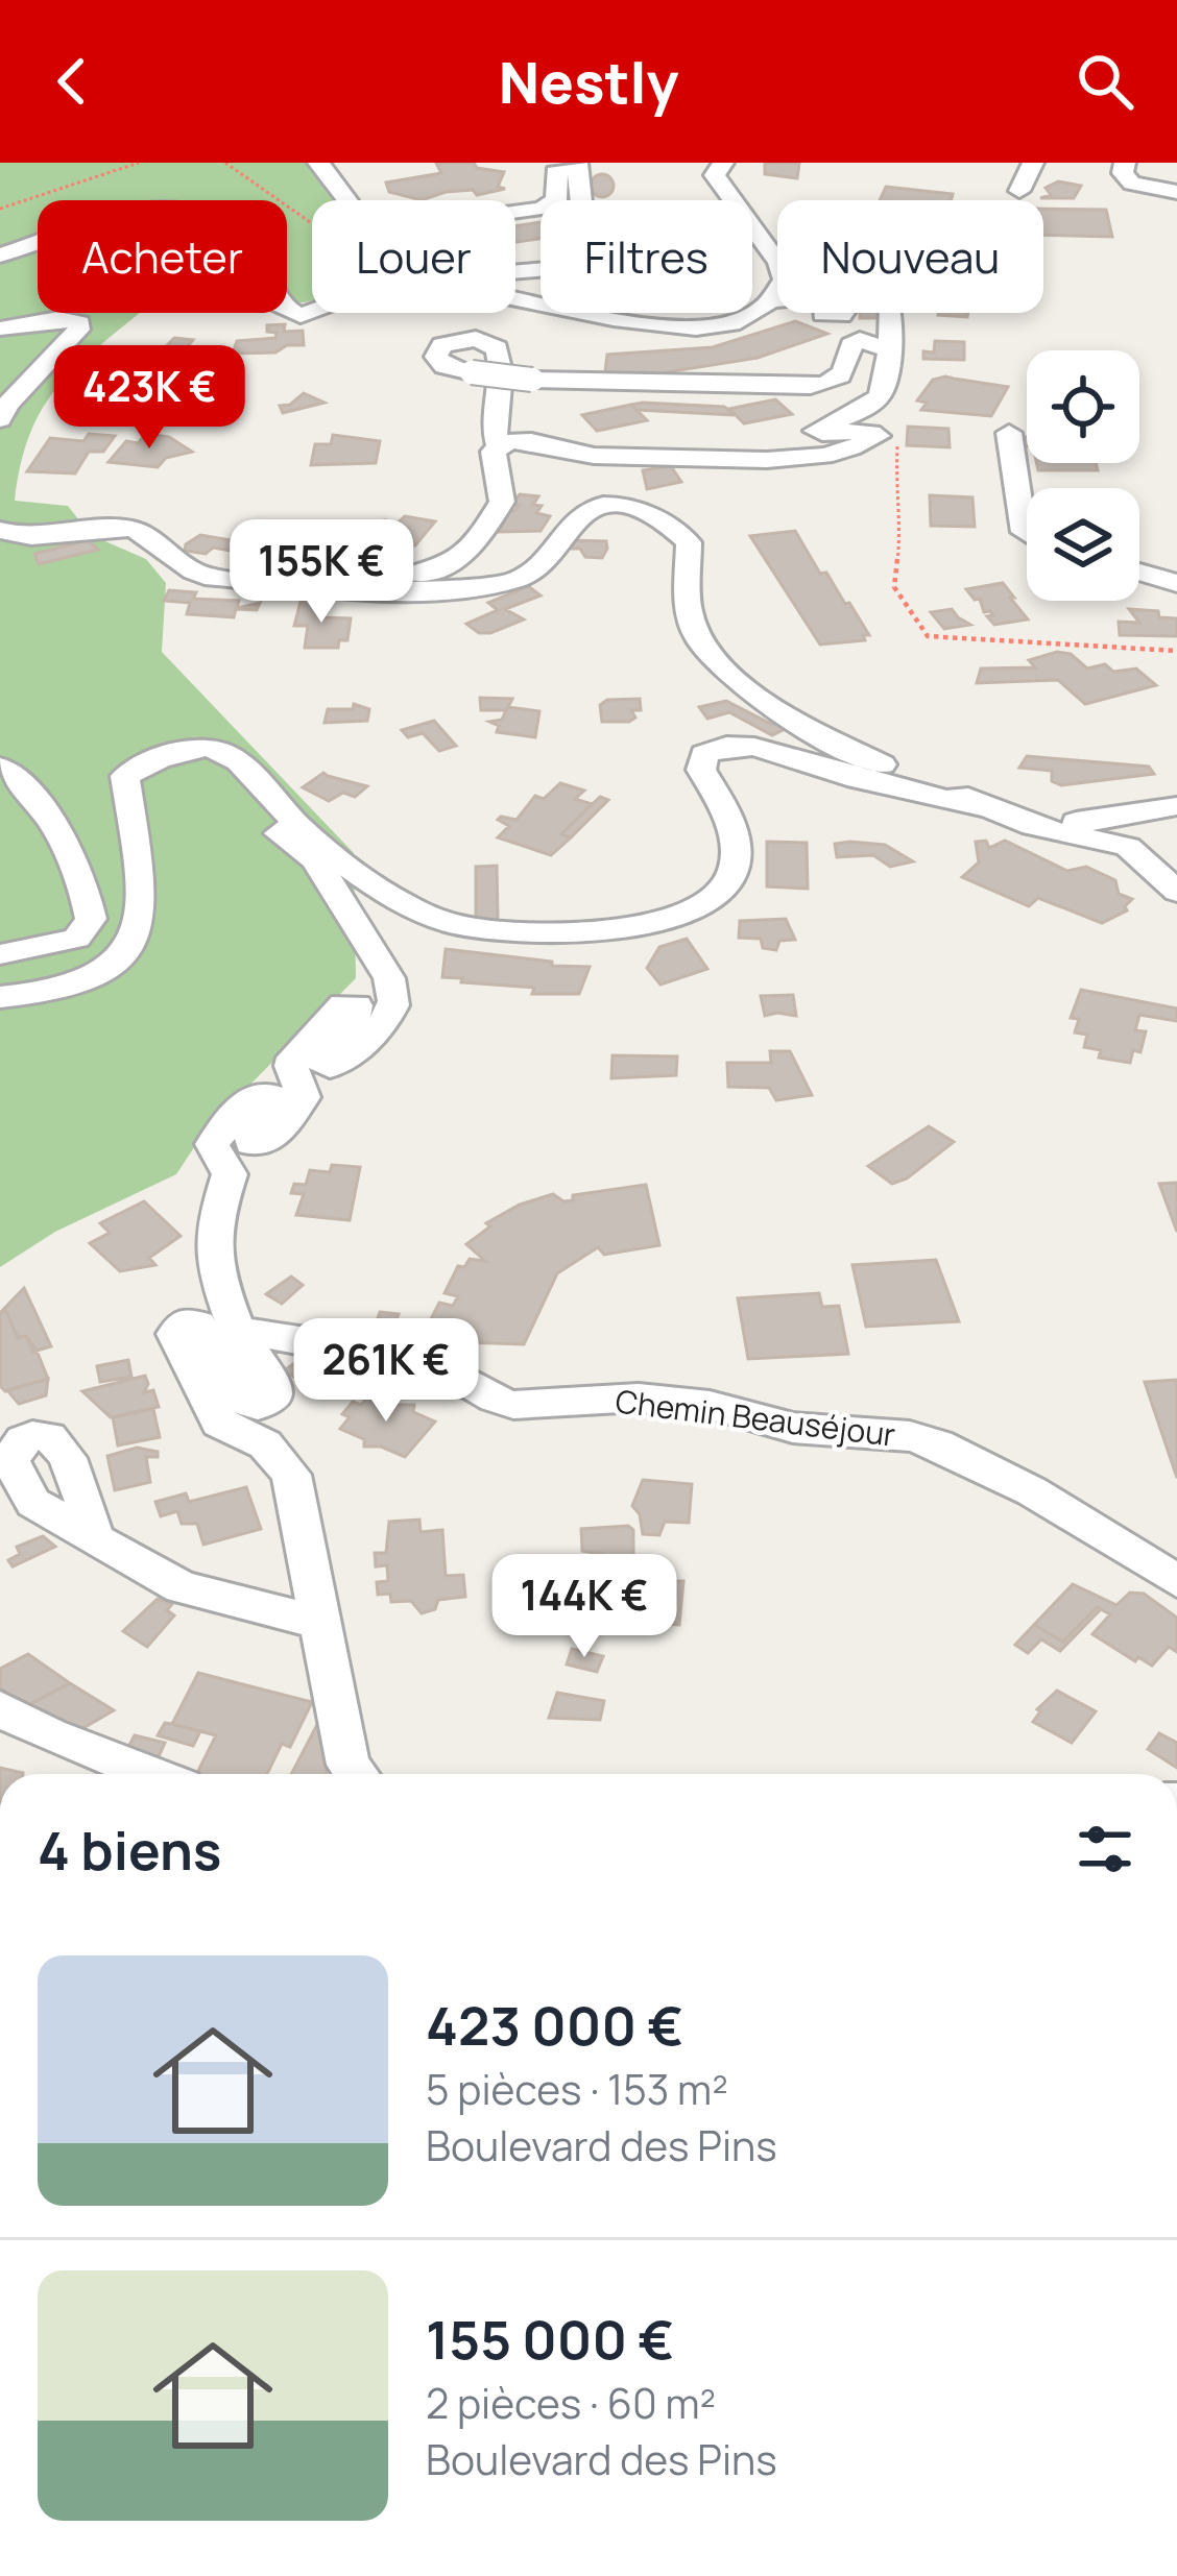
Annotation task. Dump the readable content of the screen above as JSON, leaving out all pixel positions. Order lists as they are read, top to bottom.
{
  "streets": {
    "street": ["Chemin Beauséjour"]
  },
  "page": {
    "header": "Nestly",
    "chip": [
      "Acheter",
      "Louer",
      "Filtres",
      "Nouveau"
    ],
    "price": [
      "423K €",
      "155K €",
      "261K €",
      "144K €"
    ],
    "heading": "4 biens",
    "list": [
      {
        "name": "423 000 €",
        "note": "5 pièces · 153 m² · Boulevard des Pins"
      },
      {
        "name": "155 000 €",
        "note": "2 pièces · 60 m² · Boulevard des Pins"
      }
    ]
  }
}
